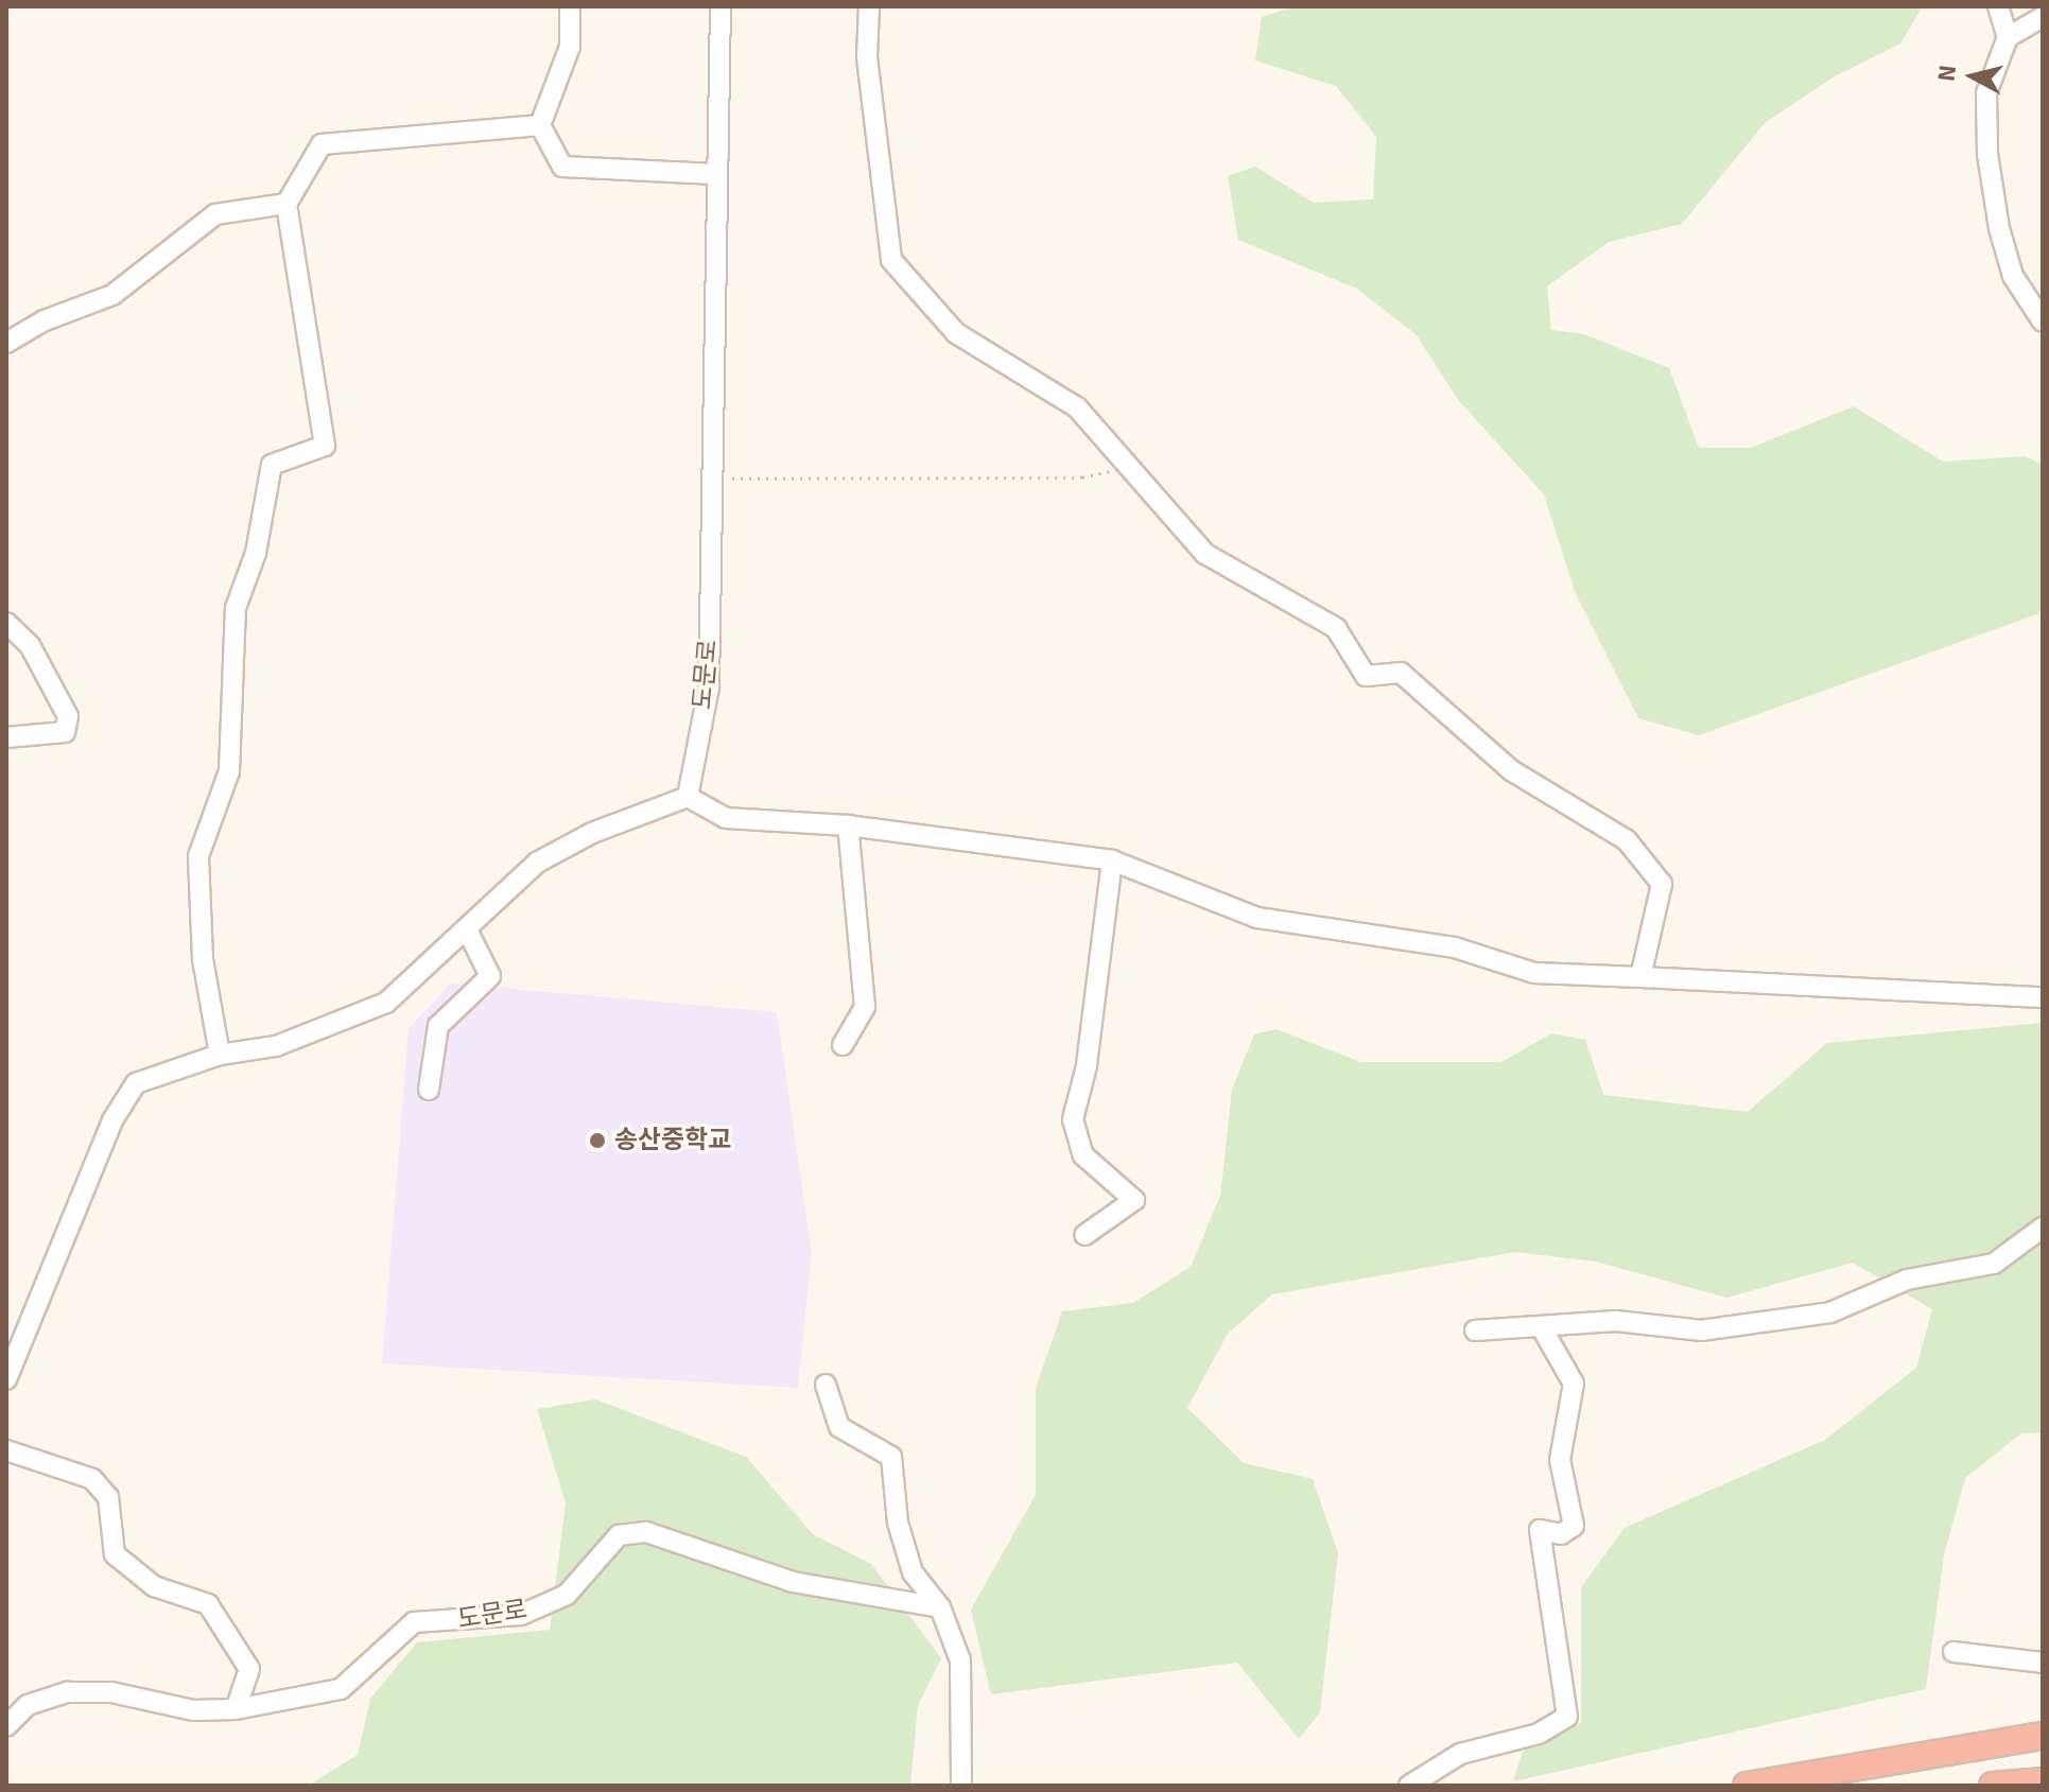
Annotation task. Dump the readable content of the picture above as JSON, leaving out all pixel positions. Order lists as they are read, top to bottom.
{
  "streets": {
    "street": ["도문로"]
  },
  "places": ["송산중학교"],
  "north": "left"
}
